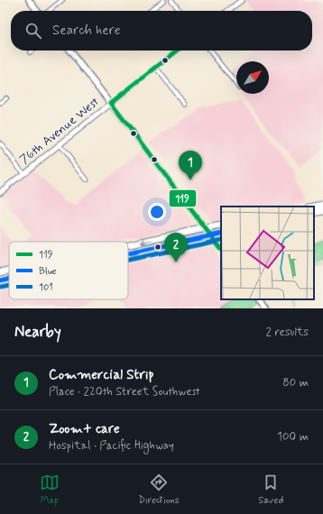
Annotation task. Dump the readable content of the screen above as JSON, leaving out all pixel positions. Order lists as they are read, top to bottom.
{
  "streets": {
    "street": ["76th Avenue West"]
  },
  "lines": ["transit line 119", "transit line Blue", "transit line 101"],
  "legend": ["119", "Blue", "101"],
  "north": "top right",
  "page": {
    "search": "Search here",
    "pins": ["1", "2"],
    "heading": ["Nearby", "2 results"],
    "list": [
      {
        "mark": "1",
        "name": "Commercial Strip",
        "note": "Place · 220th Street Southwest",
        "value": "80 m"
      },
      {
        "mark": "2",
        "name": "Zoom+ care",
        "note": "Hospital · Pacific Highway",
        "value": "100 m"
      }
    ],
    "nav": ["Map", "Directions", "Saved"]
  }
}
